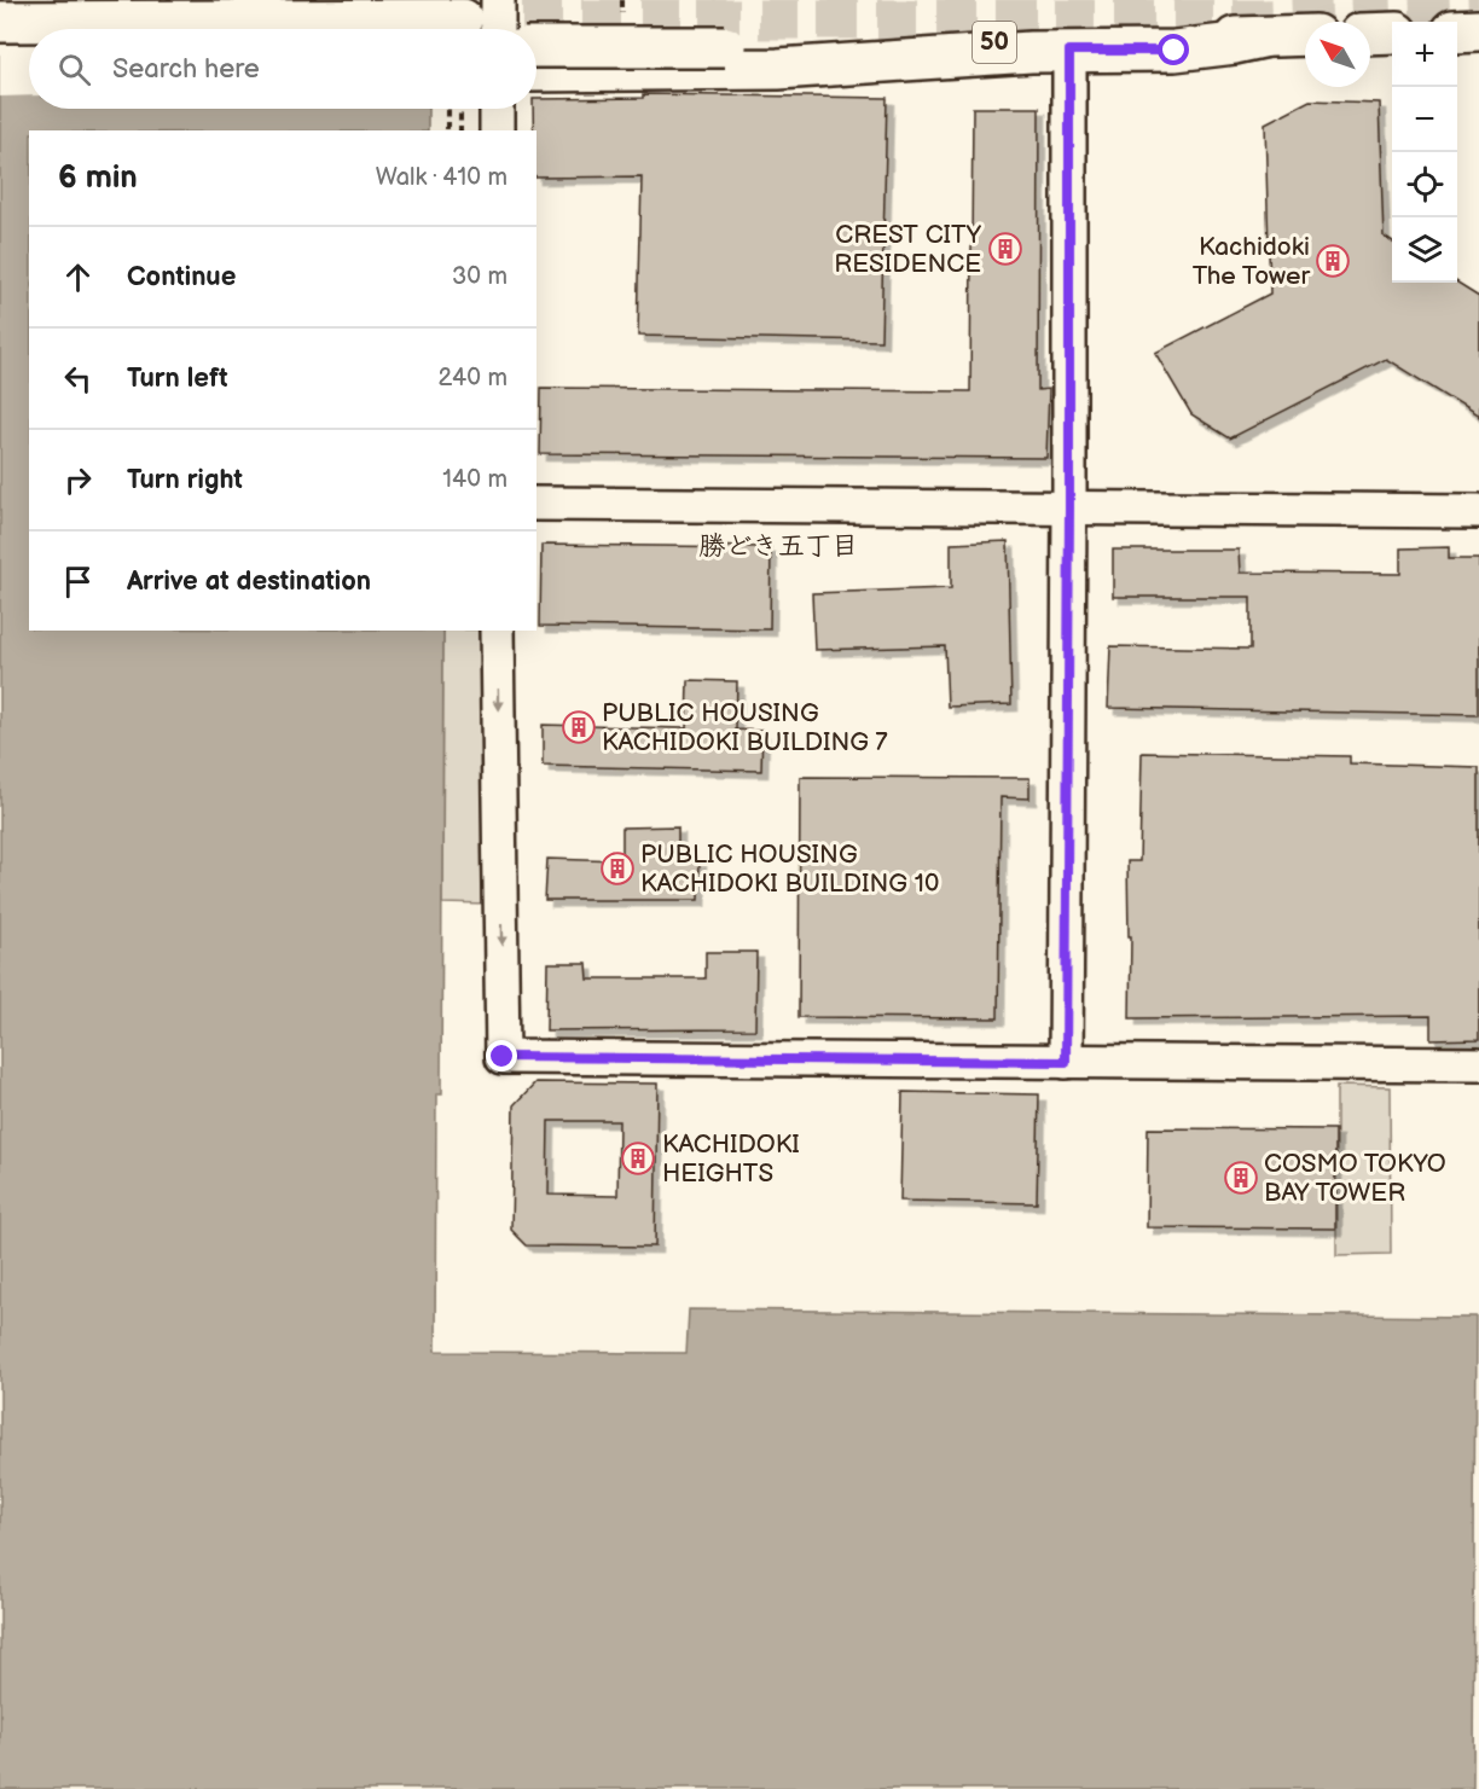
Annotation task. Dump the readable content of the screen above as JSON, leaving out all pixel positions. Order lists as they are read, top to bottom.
{
  "streets": {
    "main road": ["50"]
  },
  "districts": ["勝どき五丁目"],
  "places": {
    "building": [
      "CREST CITY RESIDENCE",
      "Kachidoki The Tower",
      "PUBLIC HOUSING KACHIDOKI BUILDING 7",
      "PUBLIC HOUSING KACHIDOKI BUILDING 10",
      "KACHIDOKI HEIGHTS",
      "COSMO TOKYO BAY TOWER"
    ]
  },
  "north": "top left",
  "page": {
    "map_buttons": ["+", "−"],
    "search": "Search here",
    "heading": ["6 min", "Walk · 410 m"],
    "list": [
      ["Continue", "30 m"],
      ["Turn left", "240 m"],
      ["Turn right", "140 m"],
      "Arrive at destination"
    ]
  }
}
